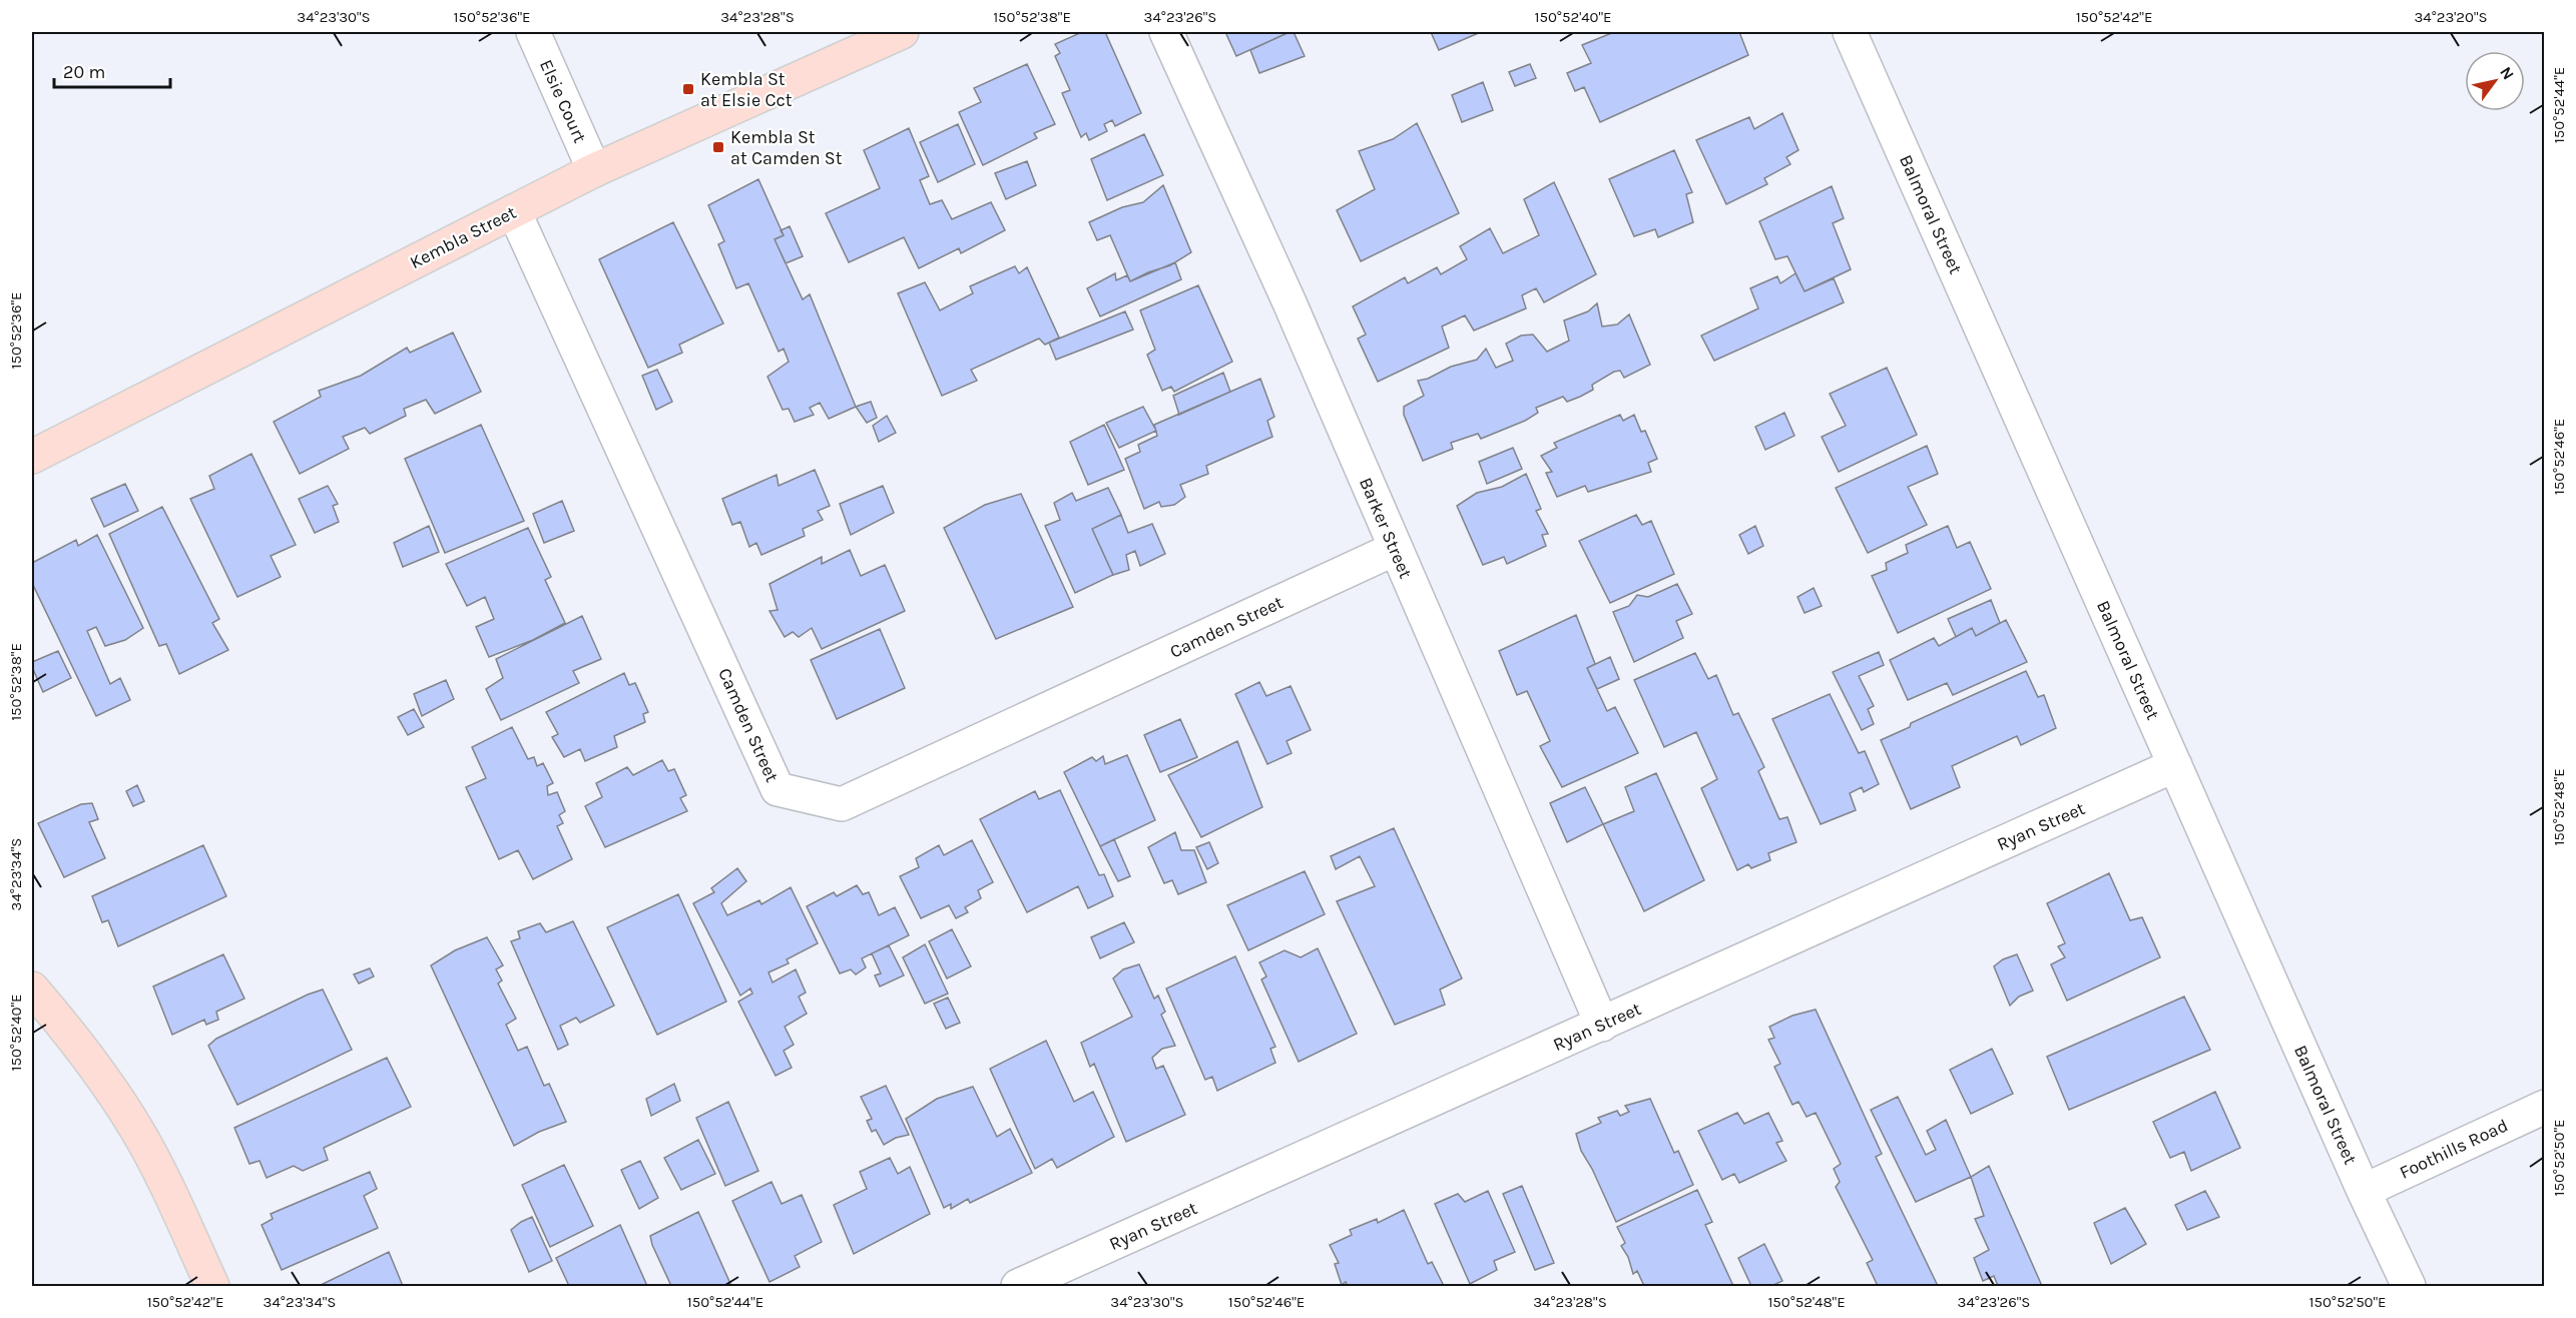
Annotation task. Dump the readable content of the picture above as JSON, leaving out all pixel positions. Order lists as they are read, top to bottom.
{
  "streets": {
    "main road": ["Kembla Street"],
    "street": [
      "Elsie Court",
      "Balmoral Street",
      "Barker Street",
      "Camden Street",
      "Ryan Street",
      "Foothills Road"
    ]
  },
  "crossings": [
    ["Elsie Court", "Kembla Street"],
    ["Balmoral Street", "Ryan Street"],
    ["Balmoral Street", "Foothills Road"],
    ["Kembla Street", "Camden Street"],
    ["Barker Street", "Camden Street"],
    ["Barker Street", "Ryan Street"]
  ],
  "places": {
    "transit": ["Kembla St at Elsie Cct", "Kembla St at Camden St"]
  },
  "scale_bar": "20 m",
  "north": "top right",
  "coordinates": [
    "34°23'30\"S",
    "150°52'36\"E",
    "34°23'28\"S",
    "150°52'38\"E",
    "34°23'26\"S",
    "150°52'40\"E",
    "150°52'42\"E",
    "34°23'20\"S",
    "150°52'44\"E",
    "150°52'46\"E",
    "150°52'48\"E",
    "34°23'34\"S",
    "150°52'50\"E"
  ]
}
